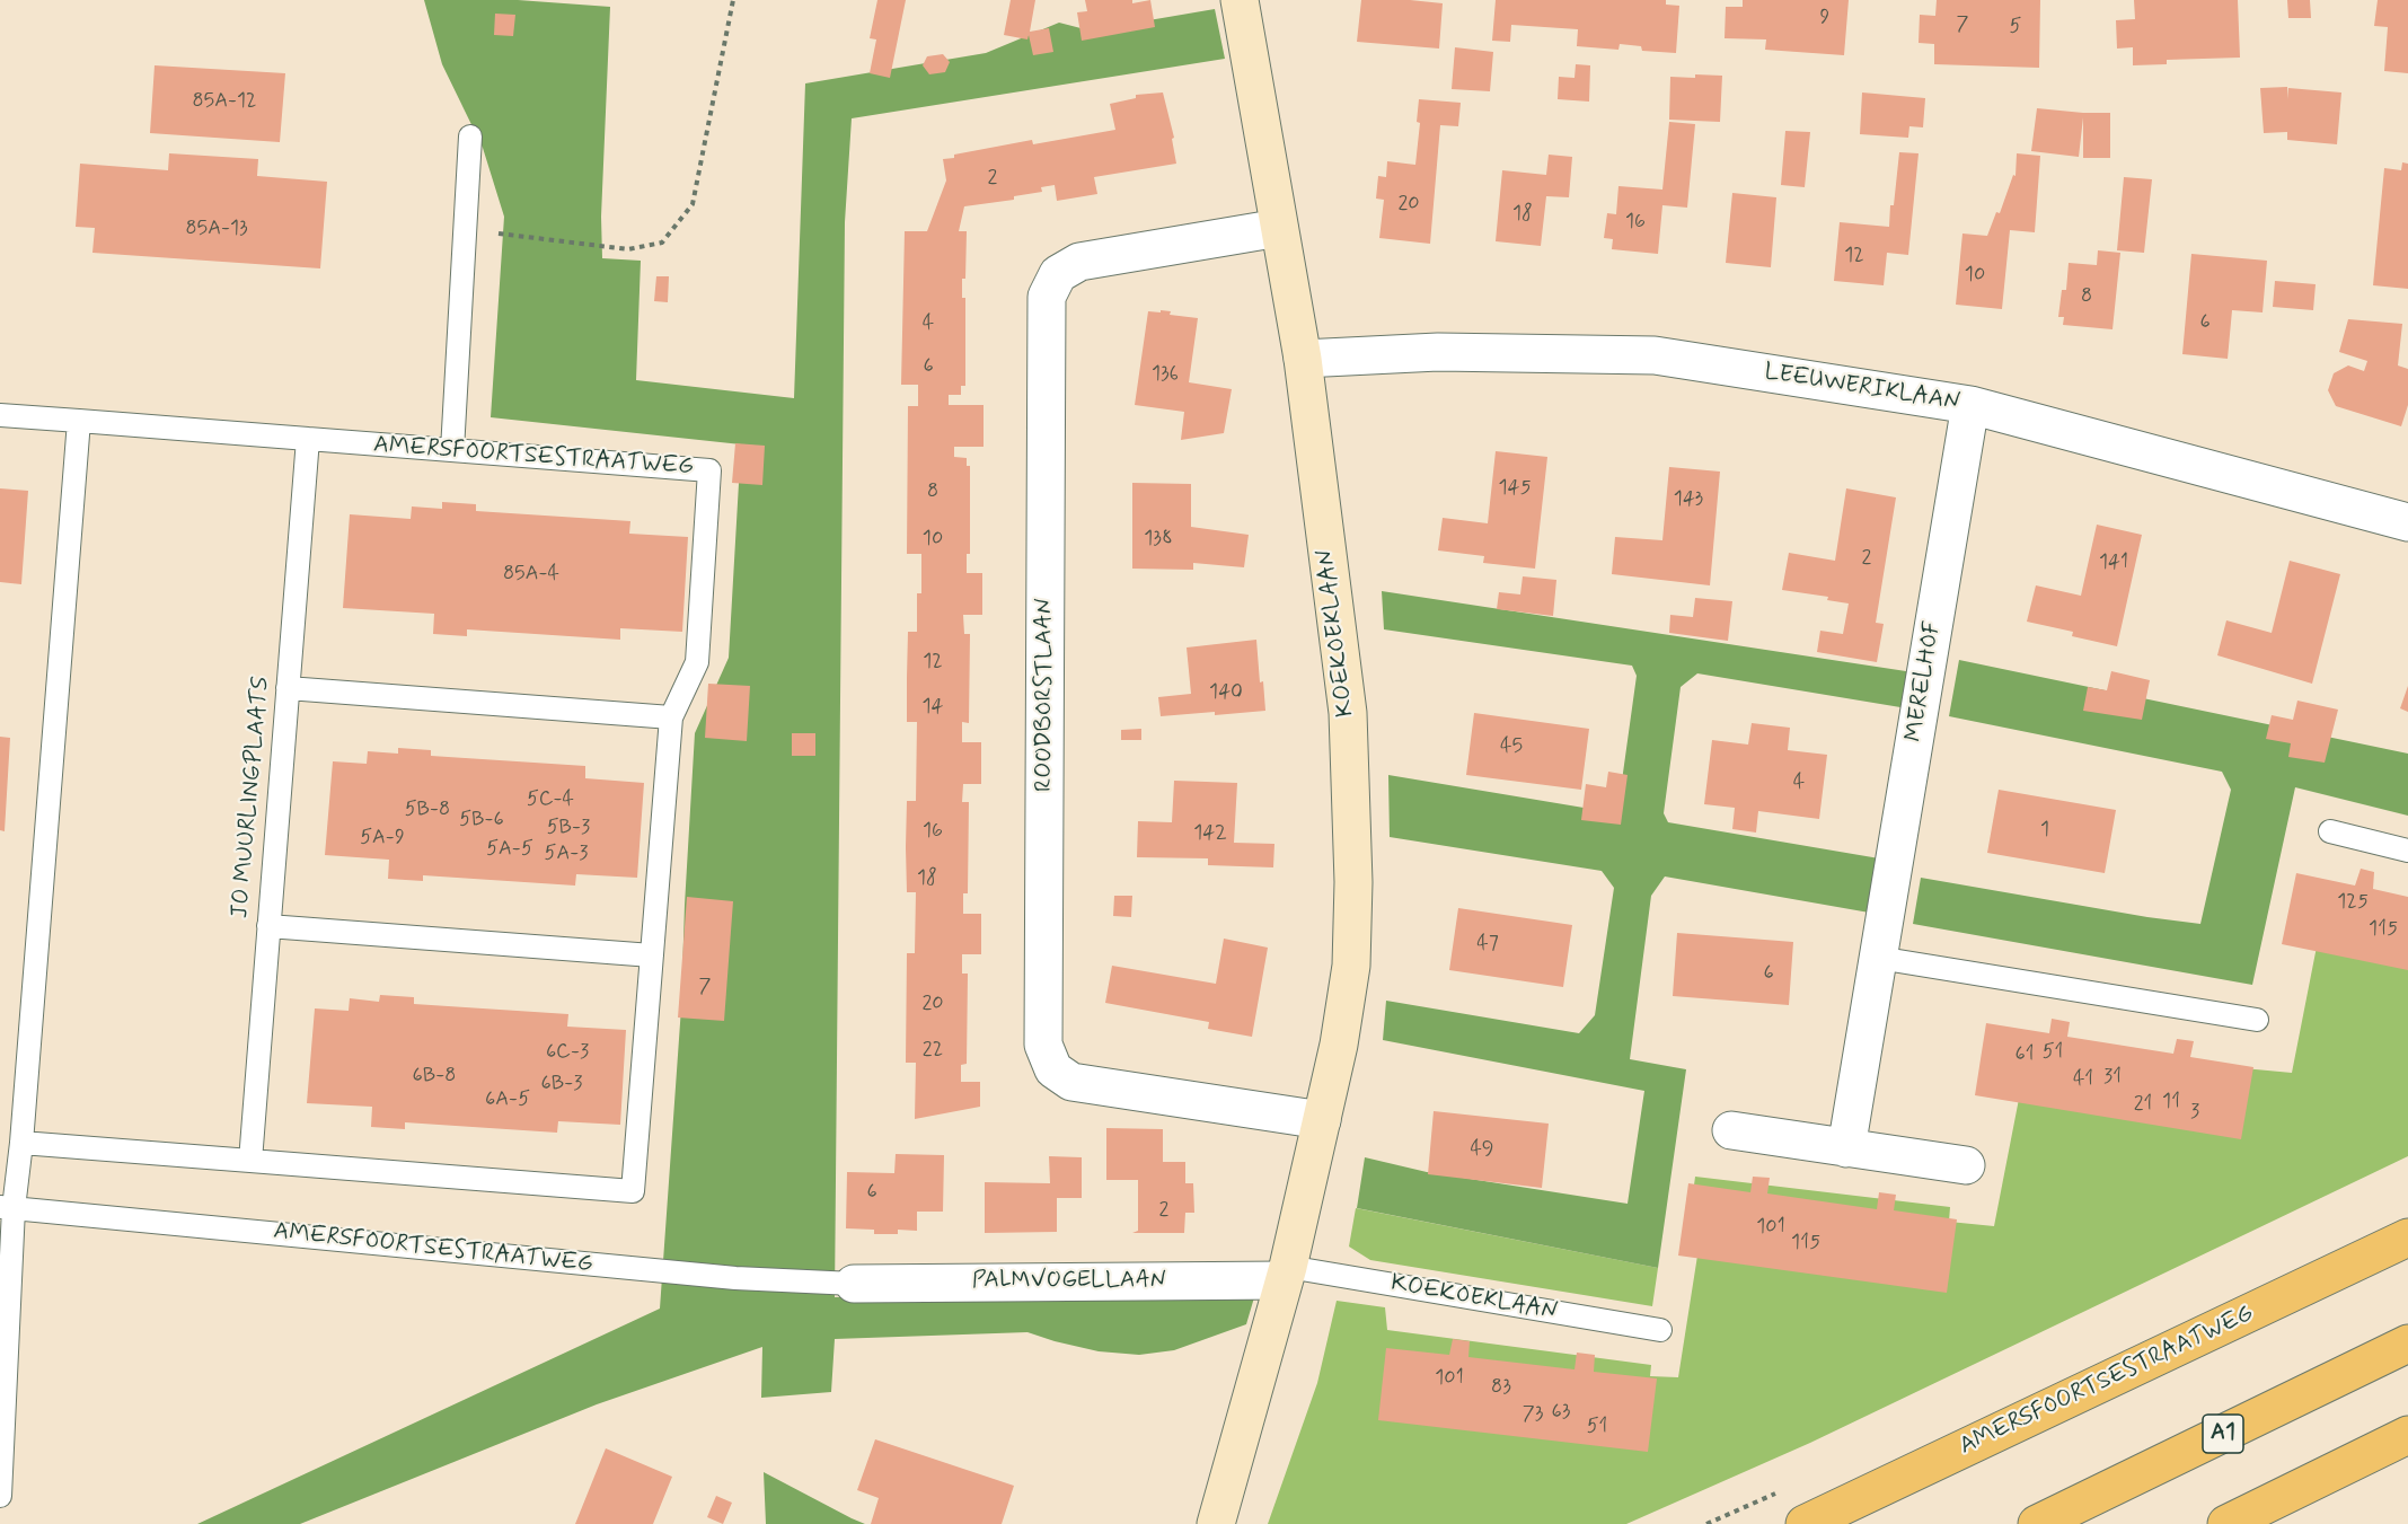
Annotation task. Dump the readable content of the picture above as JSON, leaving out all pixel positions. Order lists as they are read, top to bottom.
{
  "streets": {
    "main road": ["AMERSFOORTSESTRAATWEG", "A1"],
    "street": [
      "LEEUWERIKLAAN",
      "KOEKOEKLAAN",
      "MERELHOF",
      "ROODBORSTLAAN",
      "PALMVOGELLAAN"
    ],
    "lane": ["JO MUURLINGPLAATS"]
  },
  "crossings": [
    ["LEEUWERIKLAAN", "KOEKOEKLAAN"],
    ["LEEUWERIKLAAN", "MERELHOF"],
    ["AMERSFOORTSESTRAATWEG", "JO MUURLINGPLAATS"],
    ["AMERSFOORTSESTRAATWEG", "PALMVOGELLAAN"],
    ["KOEKOEKLAAN", "ROODBORSTLAAN"],
    ["KOEKOEKLAAN", "PALMVOGELLAAN"]
  ],
  "house_numbers": [
    "9",
    "7",
    "5",
    "85A-12",
    "2",
    "20",
    "18",
    "16",
    "85A-13",
    "12",
    "10",
    "8",
    "6",
    "4",
    "6",
    "136",
    "145",
    "8",
    "143",
    "10",
    "138",
    "2",
    "141",
    "85A-4",
    "12",
    "140",
    "14",
    "45",
    "4",
    "5C-4",
    "5B-8",
    "5B-6",
    "5B-3",
    "1",
    "16",
    "142",
    "5A-9",
    "5A-5",
    "5A-3",
    "18",
    "125",
    "115",
    "47",
    "6",
    "7",
    "20",
    "22",
    "6C-3",
    "51",
    "61",
    "6B-8",
    "31",
    "41",
    "6B-3",
    "6A-5",
    "11",
    "21",
    "3",
    "49",
    "6",
    "2",
    "101",
    "115",
    "101",
    "83",
    "63",
    "73",
    "51"
  ]
}
